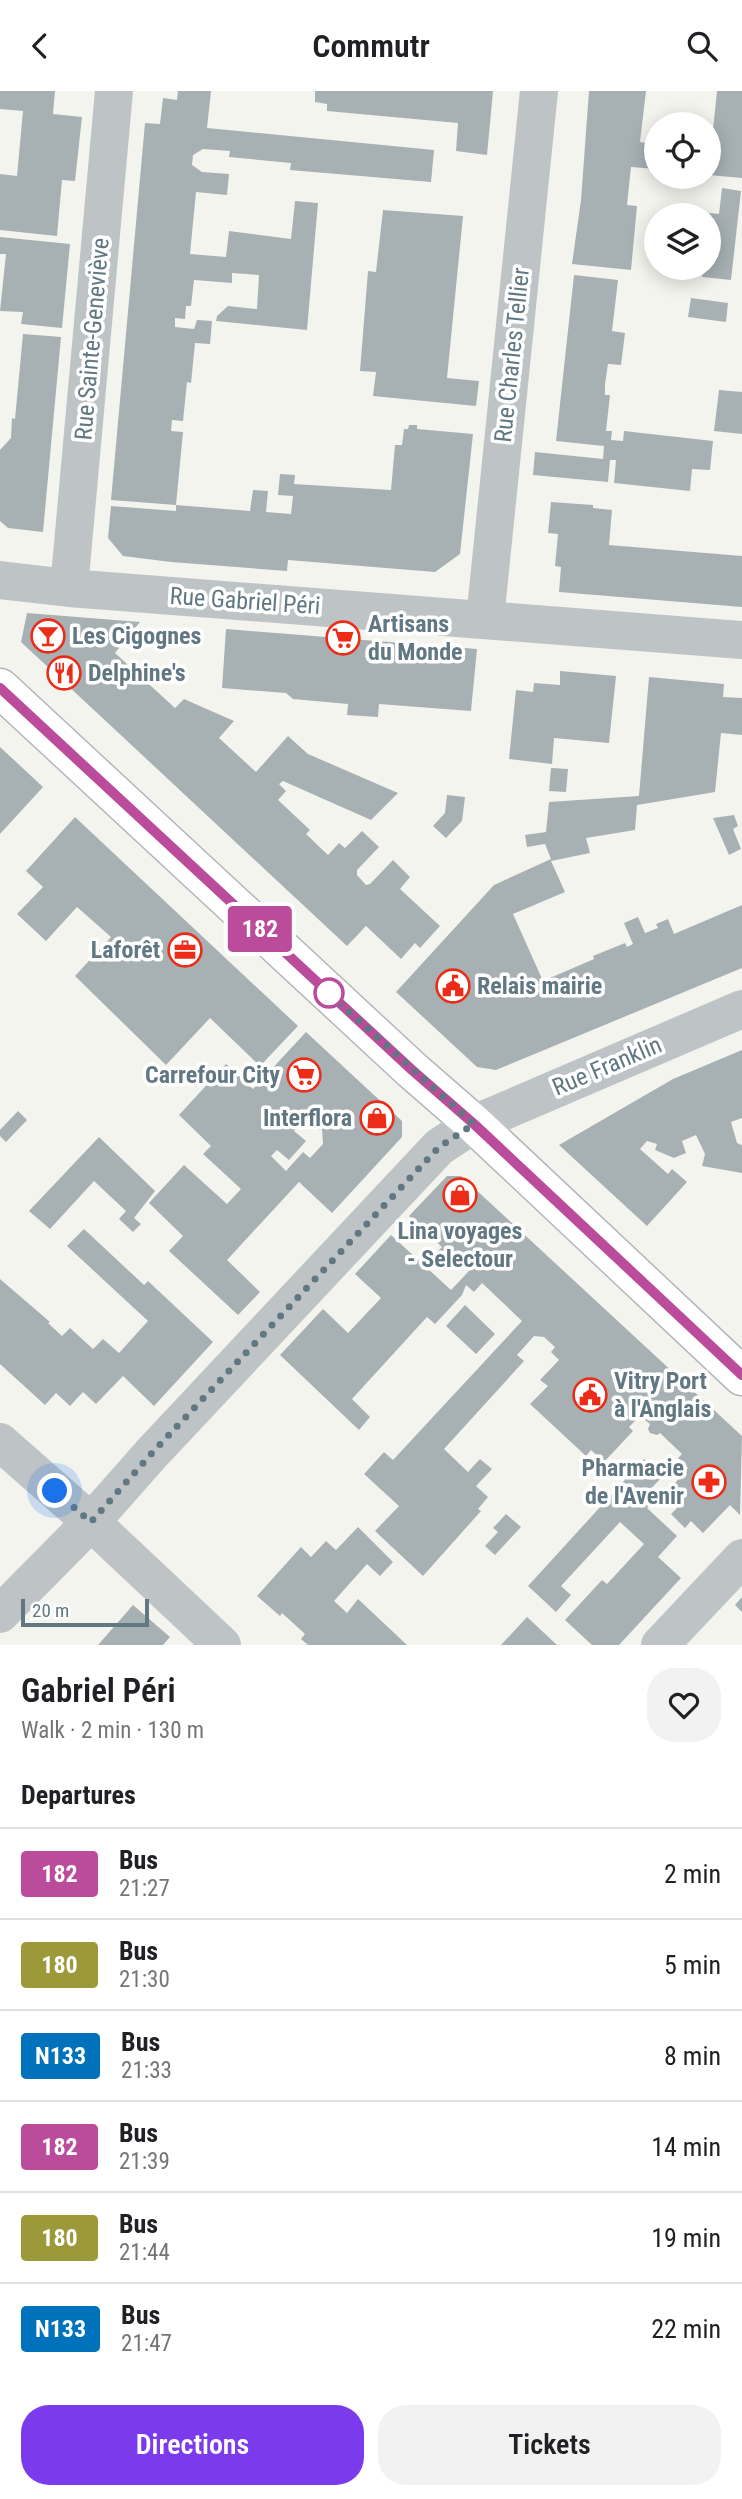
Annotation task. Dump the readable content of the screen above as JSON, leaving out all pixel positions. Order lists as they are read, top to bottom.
{
  "streets": {
    "street": [
      "Rue Sainte-Geneviève",
      "Rue Charles Tellier",
      "Rue Gabriel Péri",
      "Rue Franklin"
    ]
  },
  "crossings": [
    ["Rue Sainte-Geneviève", "Rue Gabriel Péri"],
    ["Rue Charles Tellier", "Rue Gabriel Péri"]
  ],
  "places": {
    "bar": ["Les Cigognes"],
    "supermarket": ["Artisans du Monde", "Carrefour City"],
    "restaurant": ["Delphine's"],
    "office": ["Laforêt"],
    "public building": ["Relais mairie", "Vitry Port à l'Anglais"],
    "shop": ["Interflora", "Lina voyages - Selectour"],
    "pharmacy": ["Pharmacie de l'Avenir"]
  },
  "lines": ["bus line 182"],
  "scale_bar": "20 m",
  "page": {
    "header": "Commutr",
    "on_map": "182",
    "scale": "20 m",
    "heading": [
      ["Gabriel Péri", "Walk · 2 min · 130 m"],
      "Departures"
    ],
    "list": [
      {
        "mark": "182",
        "name": "Bus",
        "note": "21:27",
        "value": "2 min"
      },
      {
        "mark": "180",
        "name": "Bus",
        "note": "21:30",
        "value": "5 min"
      },
      {
        "mark": "N133",
        "name": "Bus",
        "note": "21:33",
        "value": "8 min"
      },
      {
        "mark": "182",
        "name": "Bus",
        "note": "21:39",
        "value": "14 min"
      },
      {
        "mark": "180",
        "name": "Bus",
        "note": "21:44",
        "value": "19 min"
      },
      {
        "mark": "N133",
        "name": "Bus",
        "note": "21:47",
        "value": "22 min"
      }
    ],
    "buttons": ["Directions", "Tickets"]
  }
}
